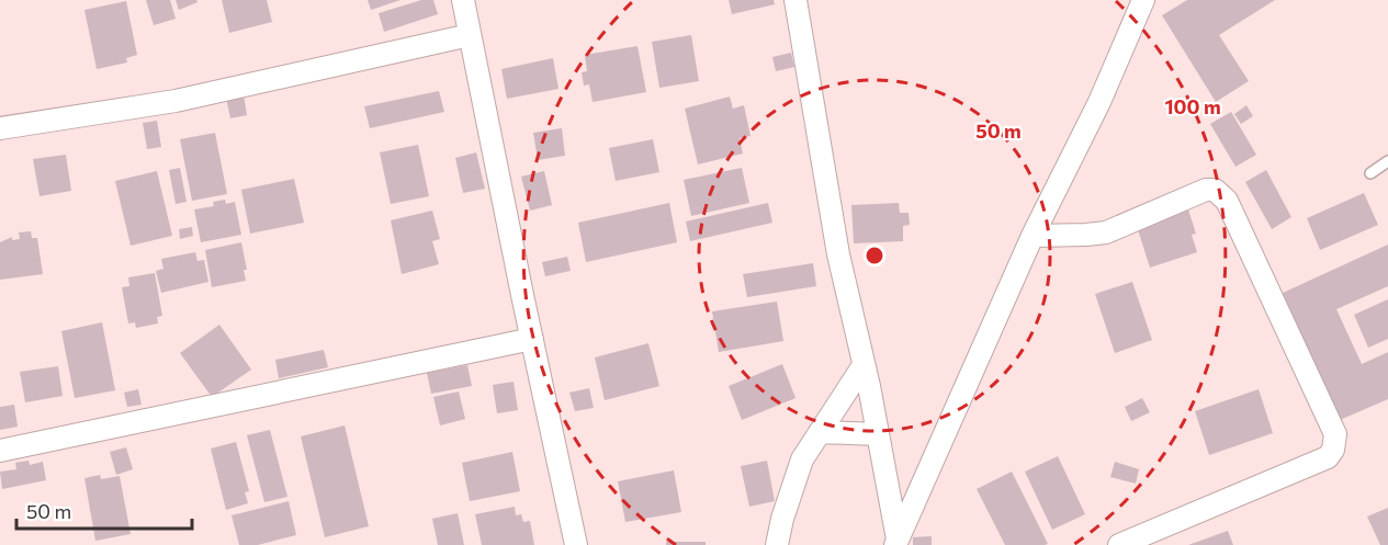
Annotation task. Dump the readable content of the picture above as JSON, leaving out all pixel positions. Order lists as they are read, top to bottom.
{
  "scale_bar": "50 m",
  "rings": ["100 m", "50 m"]
}
